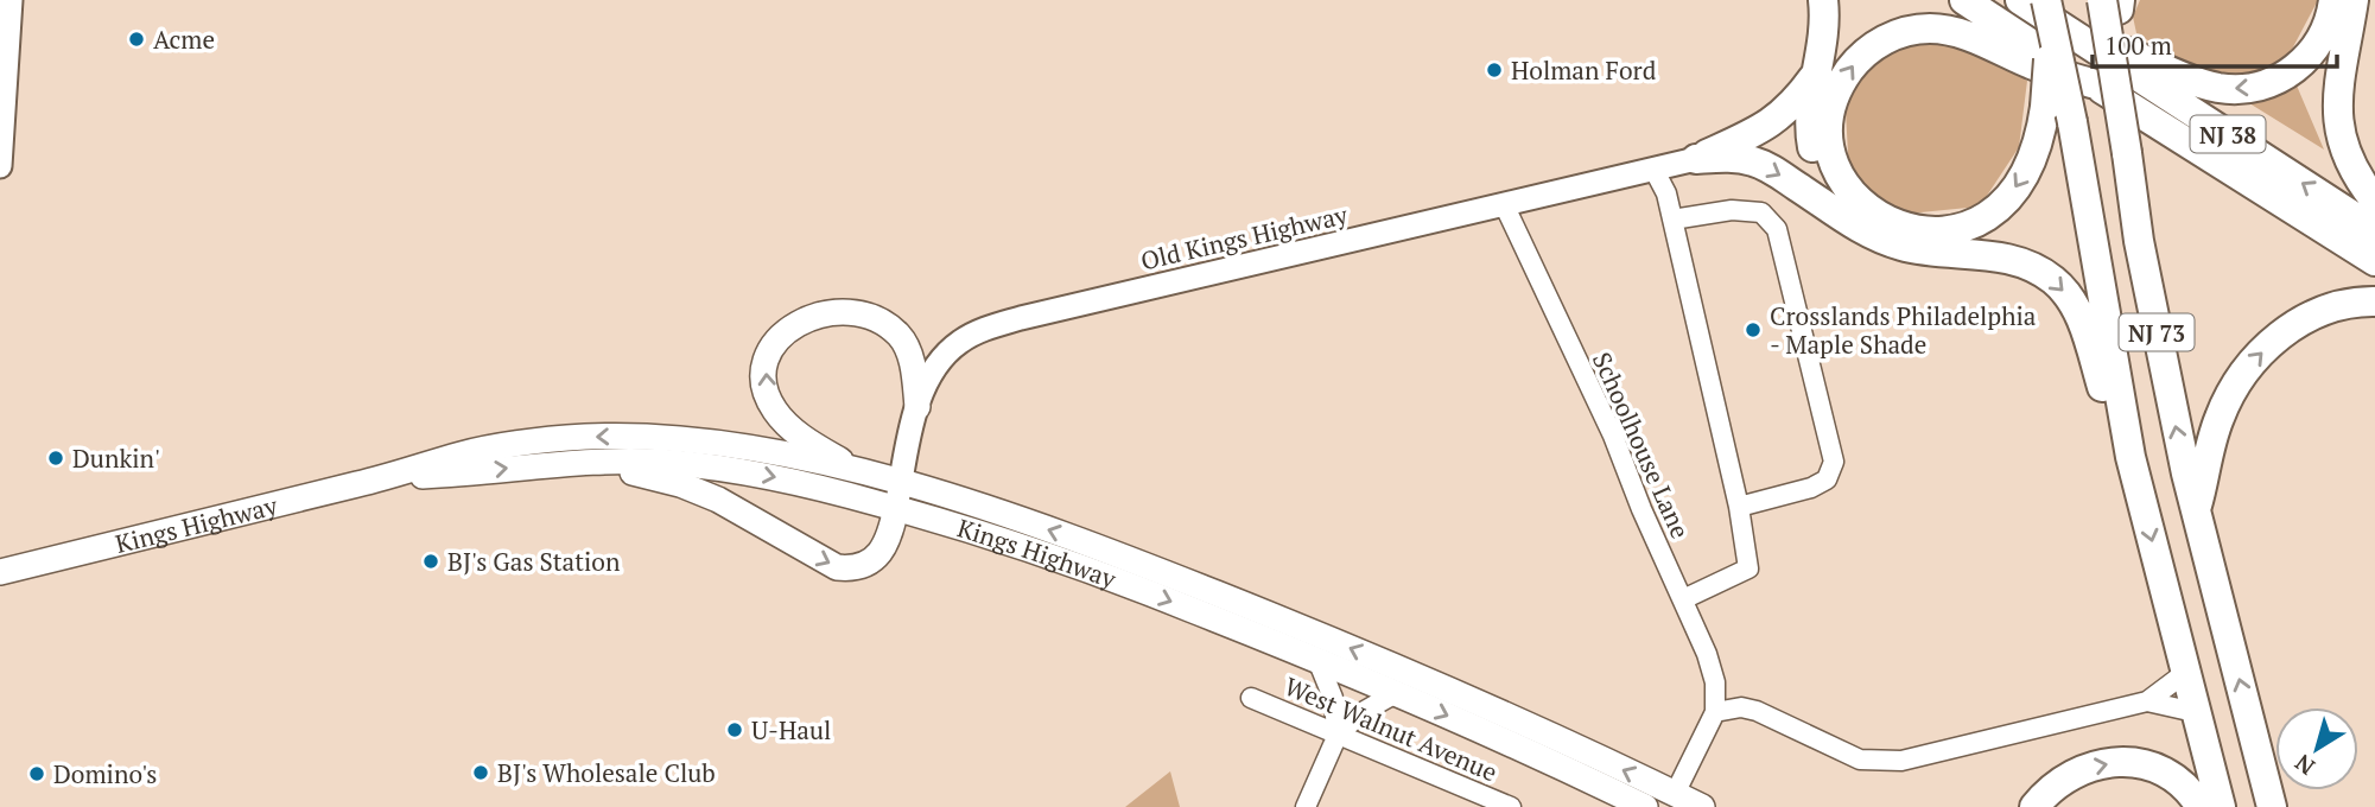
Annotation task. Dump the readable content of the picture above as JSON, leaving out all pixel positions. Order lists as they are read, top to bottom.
{
  "streets": {
    "highway": ["NJ 38", "NJ 73"],
    "main road": ["Kings Highway"],
    "street": ["Old Kings Highway", "Schoolhouse Lane", "West Walnut Avenue"]
  },
  "crossings": [
    ["NJ 38", "NJ 73"],
    ["Old Kings Highway", "Schoolhouse Lane"],
    ["Old Kings Highway", "Kings Highway"]
  ],
  "places": [
    "Acme",
    "Holman Ford",
    "Crosslands Philadelphia - Maple Shade",
    "Dunkin'",
    "BJ's Gas Station",
    "U-Haul",
    "BJ's Wholesale Club",
    "Domino's"
  ],
  "scale_bar": "100 m",
  "north": "bottom left"
}
